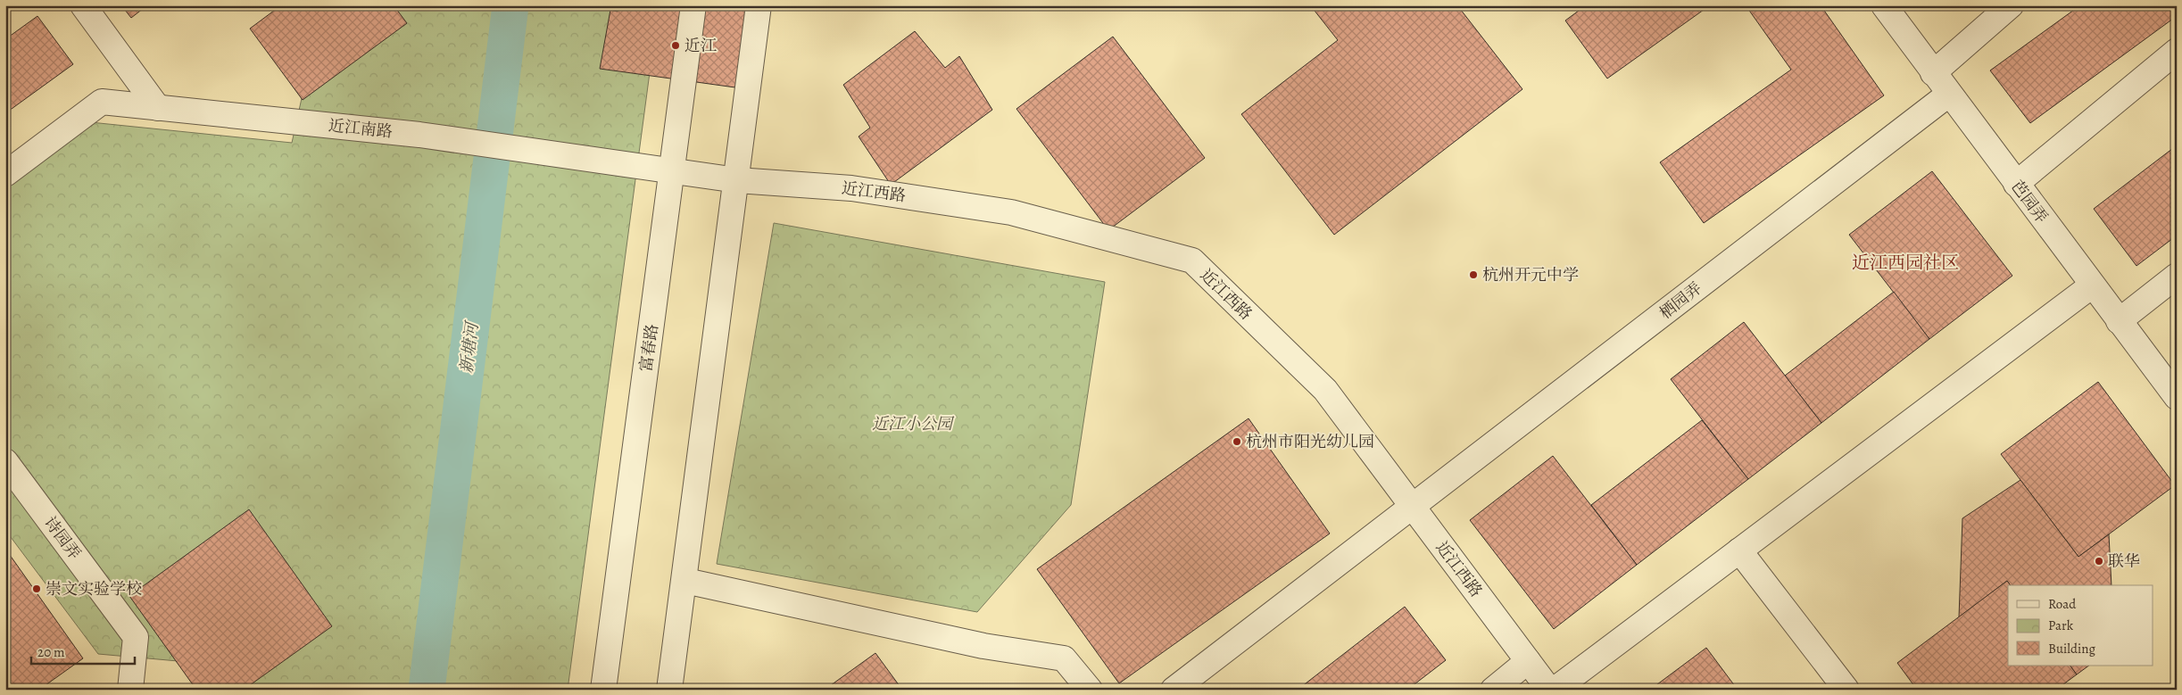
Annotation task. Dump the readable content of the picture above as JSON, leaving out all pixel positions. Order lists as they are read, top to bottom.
{
  "streets": {
    "street": [
      "近江南路",
      "近江西路",
      "芭园弄",
      "栖园弄",
      "富春路",
      "诗园弄"
    ]
  },
  "crossings": [
    ["近江南路", "近江西路"],
    ["近江南路", "富春路"],
    ["近江西路", "栖园弄"],
    ["芭园弄", "栖园弄"]
  ],
  "districts": ["近江西园社区"],
  "water": ["新塘河"],
  "parks": ["近江小公园"],
  "places": [
    "近江",
    "杭州开元中学",
    "杭州市阳光幼儿园",
    "联华",
    "崇文实验学校"
  ],
  "legend": ["Road", "Park", "Building"],
  "scale_bar": "20 m"
}
